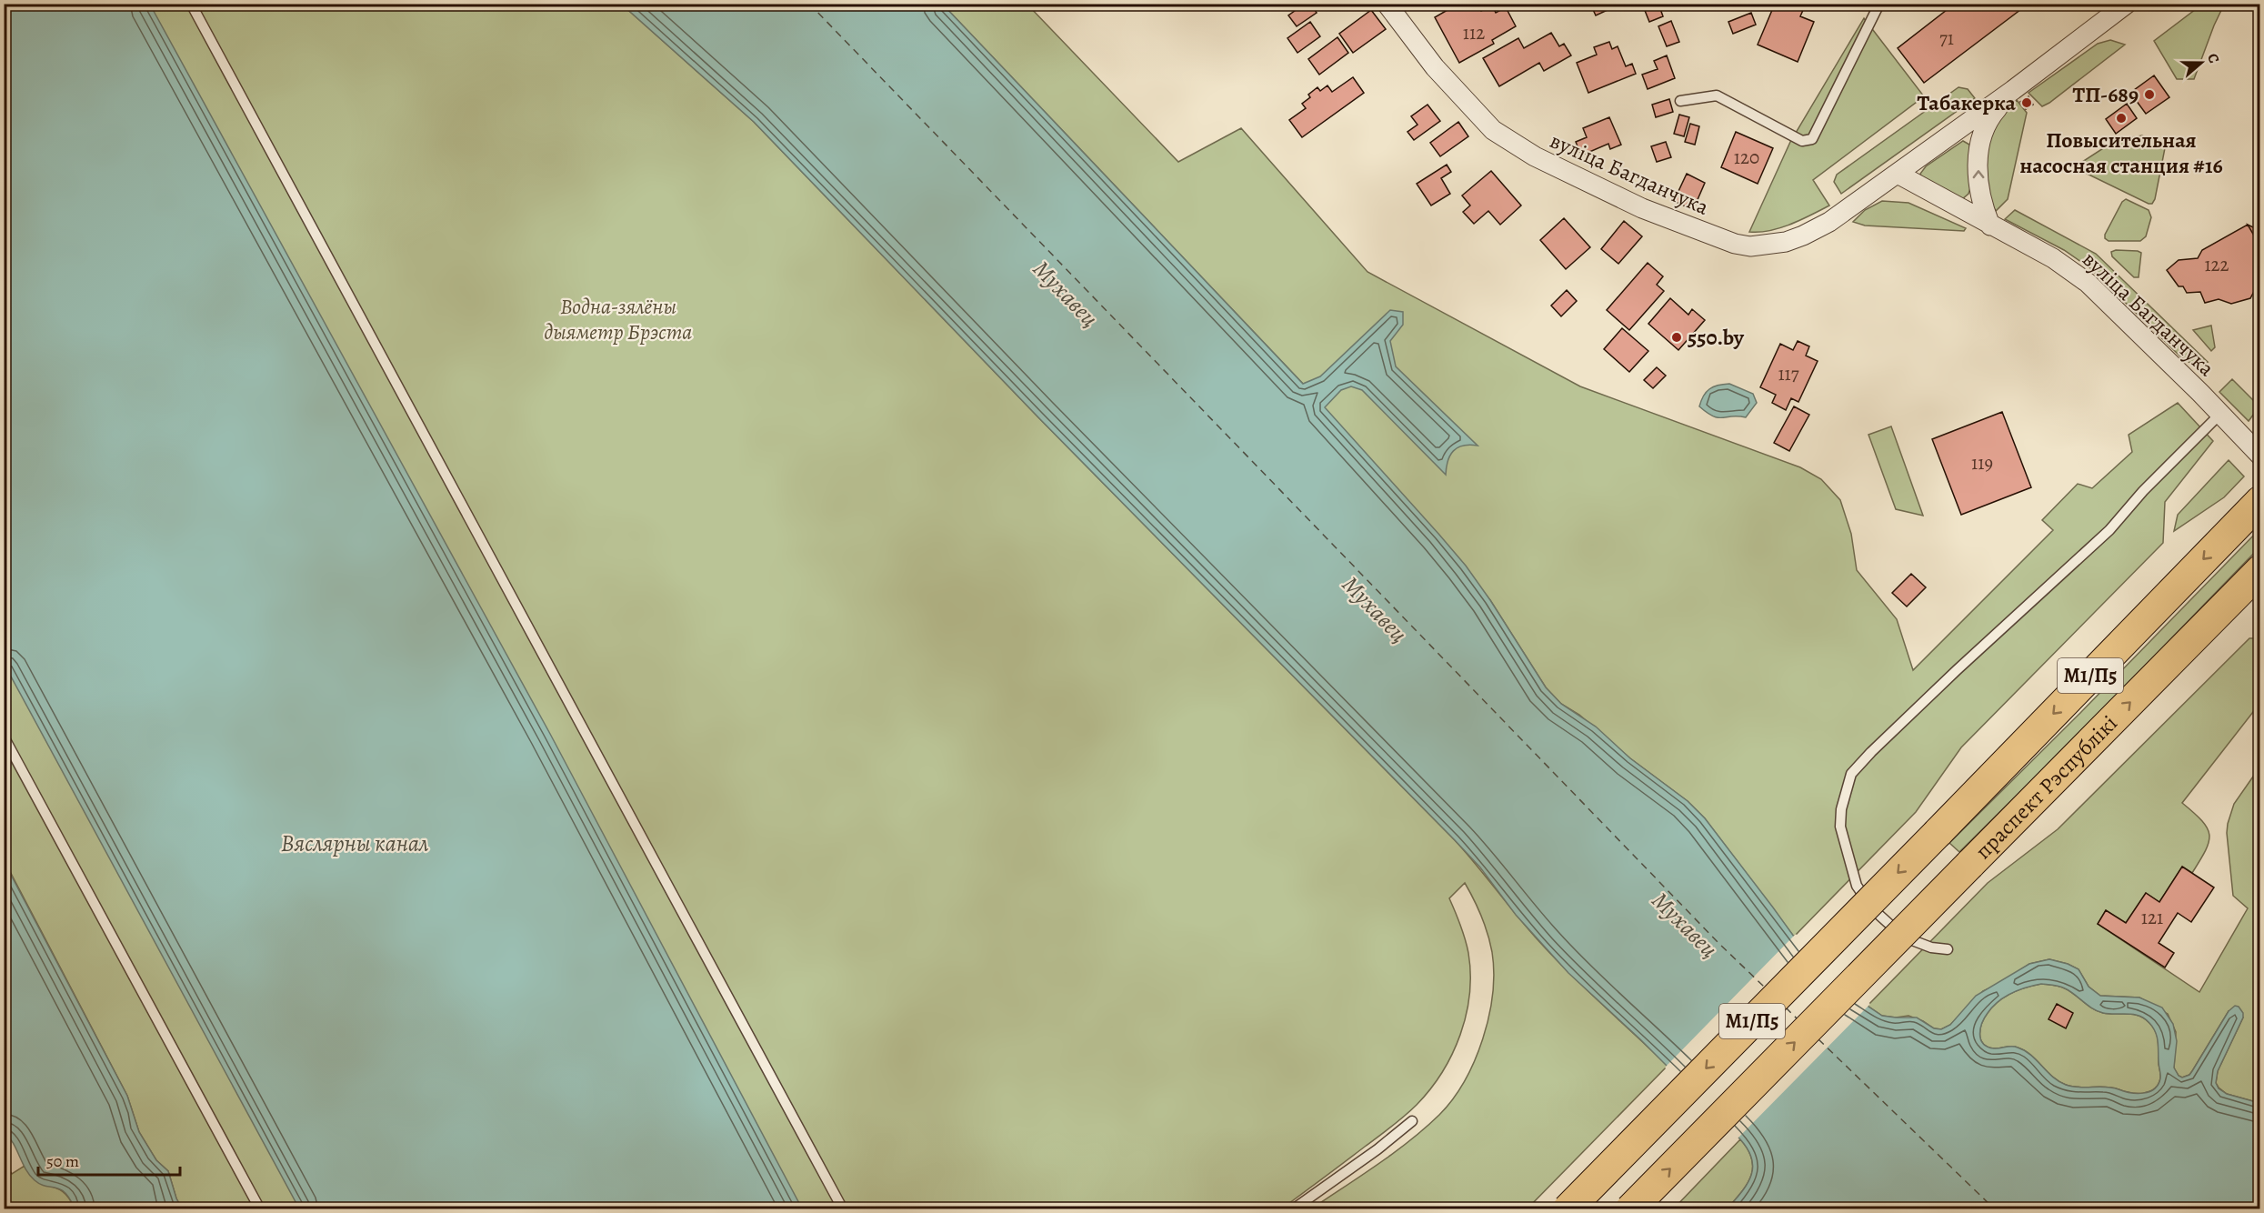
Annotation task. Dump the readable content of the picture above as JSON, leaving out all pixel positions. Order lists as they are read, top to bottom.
{
  "streets": {
    "highway": ["М1/П5", "праспект Рэспублікі"],
    "street": ["вуліца Багданчука"]
  },
  "water": ["Мухавец", "Вяслярны канал"],
  "parks": ["Водна-зялёны дыяметр Брэста"],
  "places": [
    "ТП-689",
    "Табакерка",
    "Повысительная насосная станция #16",
    "550.by"
  ],
  "house_numbers": [
    "112",
    "71",
    "120",
    "122",
    "117",
    "119",
    "121"
  ],
  "scale_bar": "50 m",
  "north": "right"
}
